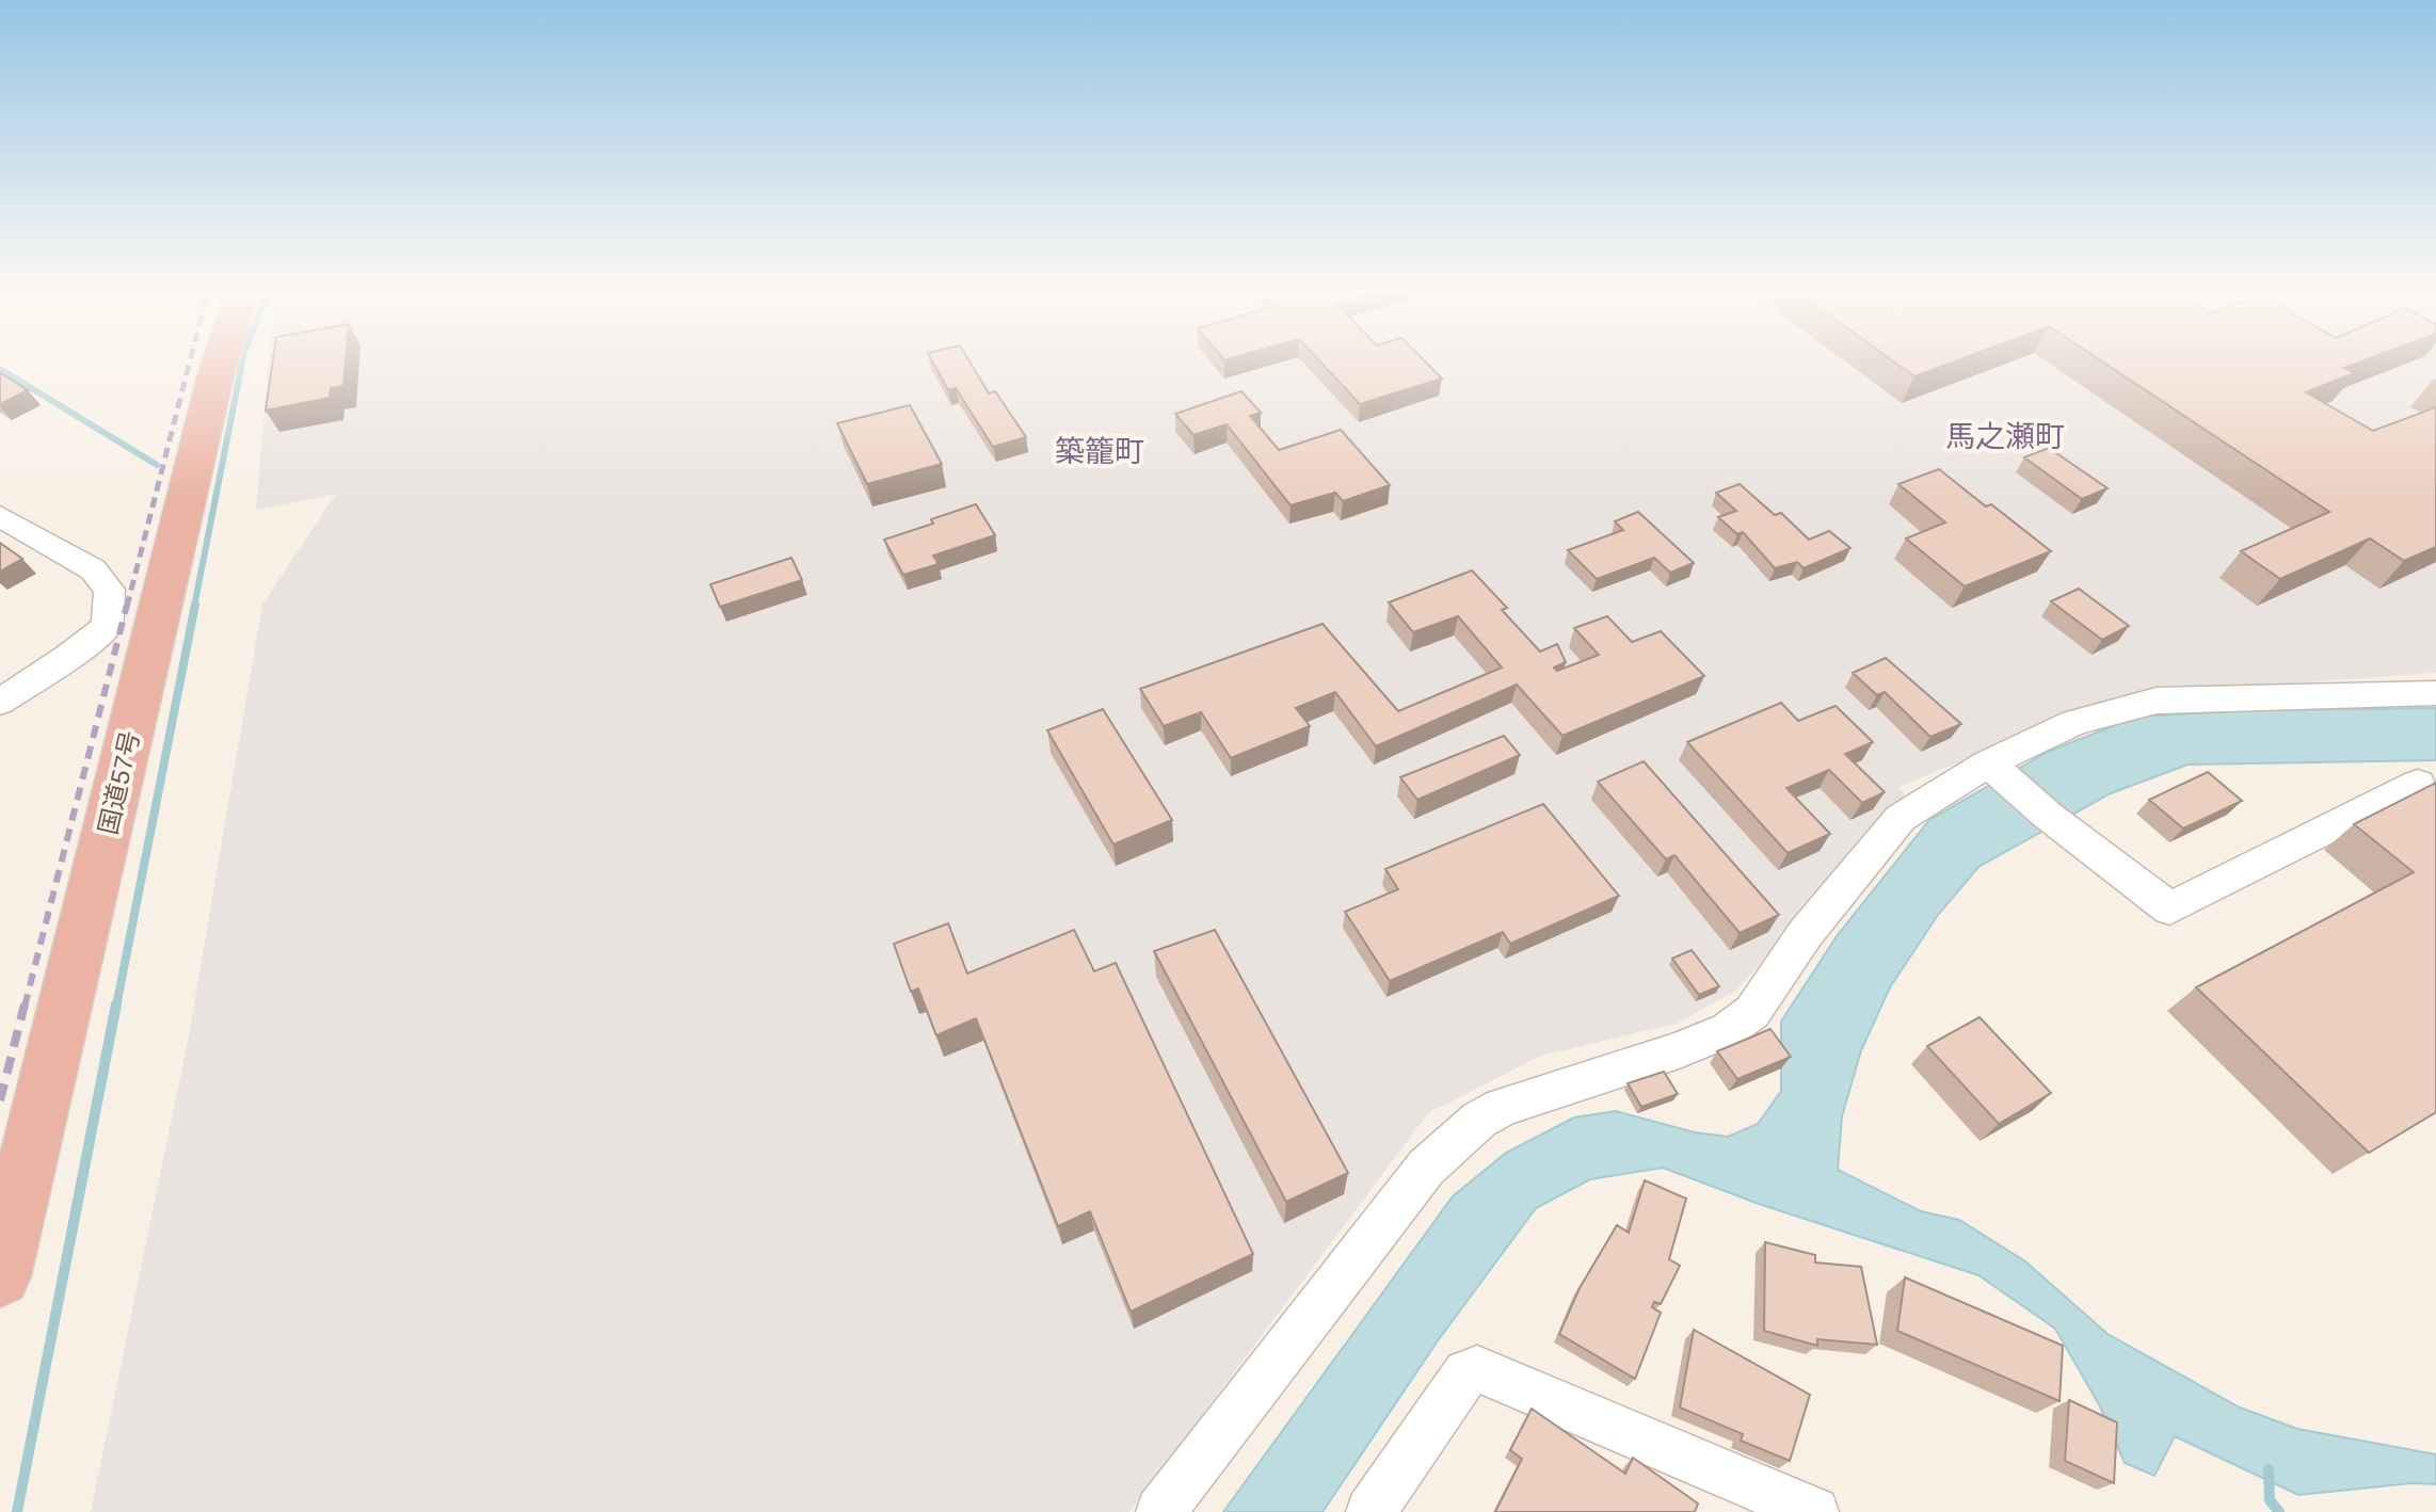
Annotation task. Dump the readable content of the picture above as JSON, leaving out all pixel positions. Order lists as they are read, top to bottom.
{
  "streets": {
    "highway": ["国道57号"]
  },
  "districts": ["馬之瀬町", "築籠町"]
}
